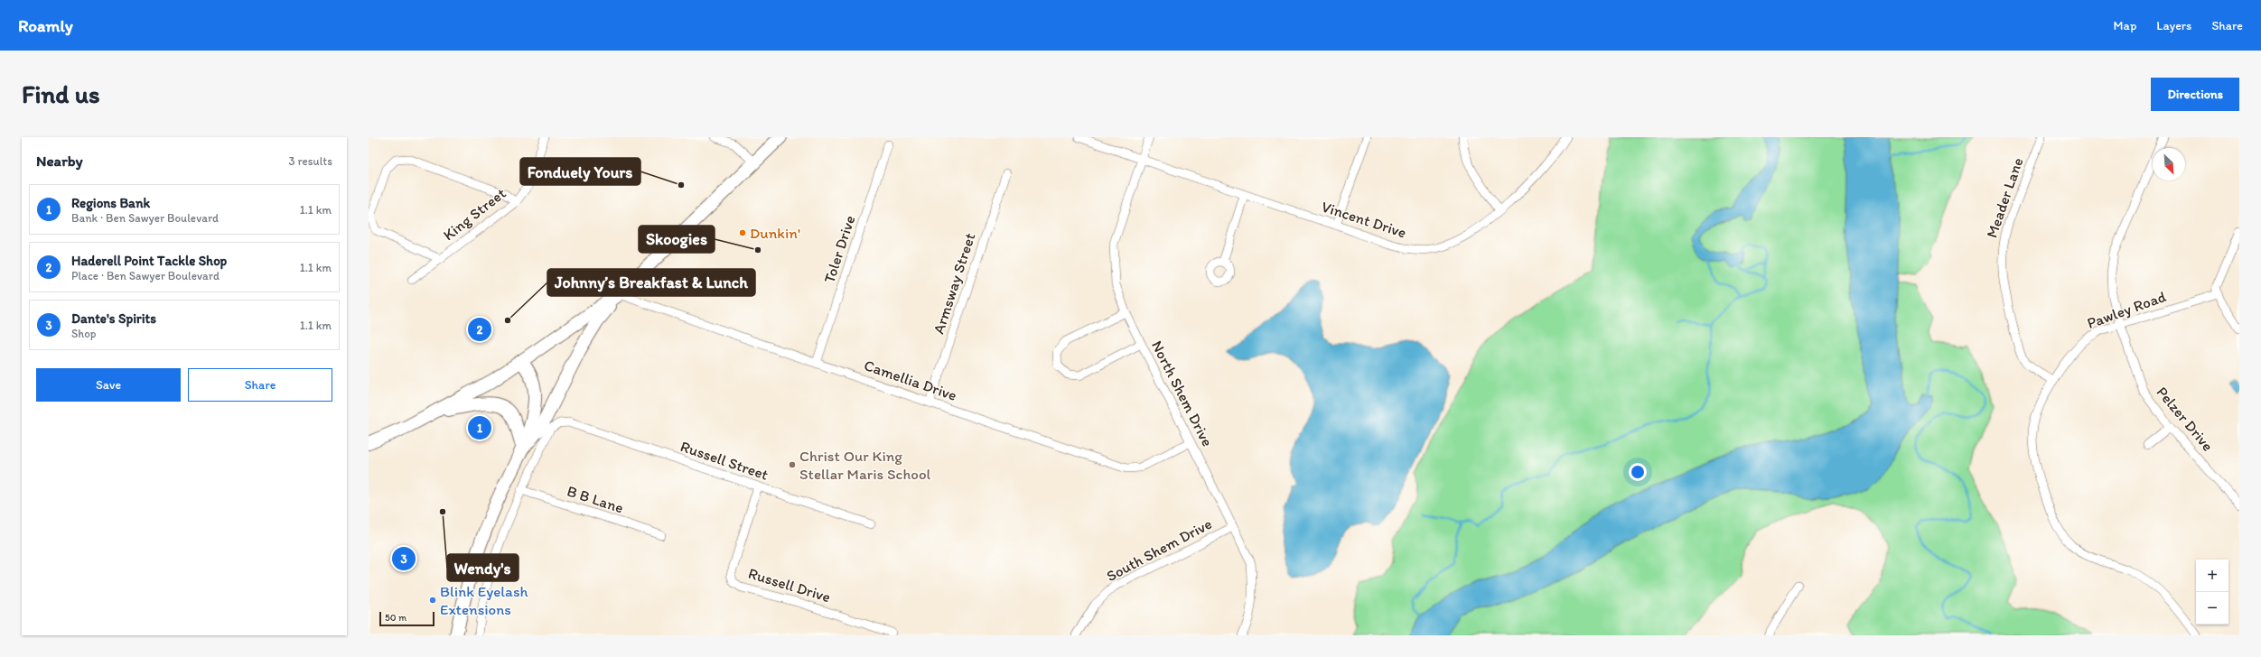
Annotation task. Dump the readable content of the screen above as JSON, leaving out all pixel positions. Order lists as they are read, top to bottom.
{
  "streets": {
    "street": [
      "Meader Lane",
      "King Street",
      "Vincent Drive",
      "Toler Drive",
      "Armsway Street",
      "Pawley Road",
      "Camellia Drive",
      "North Shem Drive",
      "Pelzer Drive",
      "Russell Street",
      "B B Lane",
      "South Shem Drive",
      "Russell Drive"
    ]
  },
  "crossings": [
    ["Meader Lane", "Pawley Road"],
    ["Vincent Drive", "North Shem Drive"],
    ["Toler Drive", "Camellia Drive"],
    ["Armsway Street", "Camellia Drive"],
    ["Pawley Road", "Pelzer Drive"],
    ["Camellia Drive", "North Shem Drive"],
    ["North Shem Drive", "South Shem Drive"],
    ["Russell Street", "B B Lane"],
    ["Russell Street", "Russell Drive"]
  ],
  "places": [
    "Fonduely Yours",
    "Dunkin'",
    "Skoogies",
    "Johnny’s Breakfast & Lunch",
    "Christ Our King Stellar Maris School",
    "Wendy's",
    "Blink Eyelash Extensions"
  ],
  "scale_bar": "50 m",
  "north": "bottom right",
  "page": {
    "header": "Roamly",
    "nav": ["Map", "Layers", "Share"],
    "buttons": [
      "Directions",
      ["Save", "Share"]
    ],
    "title": "Find us",
    "heading": ["Nearby", "3 results"],
    "list": [
      {
        "mark": "1",
        "name": "Regions Bank",
        "note": "Bank · Ben Sawyer Boulevard",
        "value": "1.1 km"
      },
      {
        "mark": "2",
        "name": "Haderell Point Tackle Shop",
        "note": "Place · Ben Sawyer Boulevard",
        "value": "1.1 km"
      },
      {
        "mark": "3",
        "name": "Dante's Spirits",
        "note": "Shop",
        "value": "1.1 km"
      }
    ],
    "pins": ["2", "1", "3"],
    "map_buttons": ["+", "−"],
    "scale": "50 m"
  }
}
